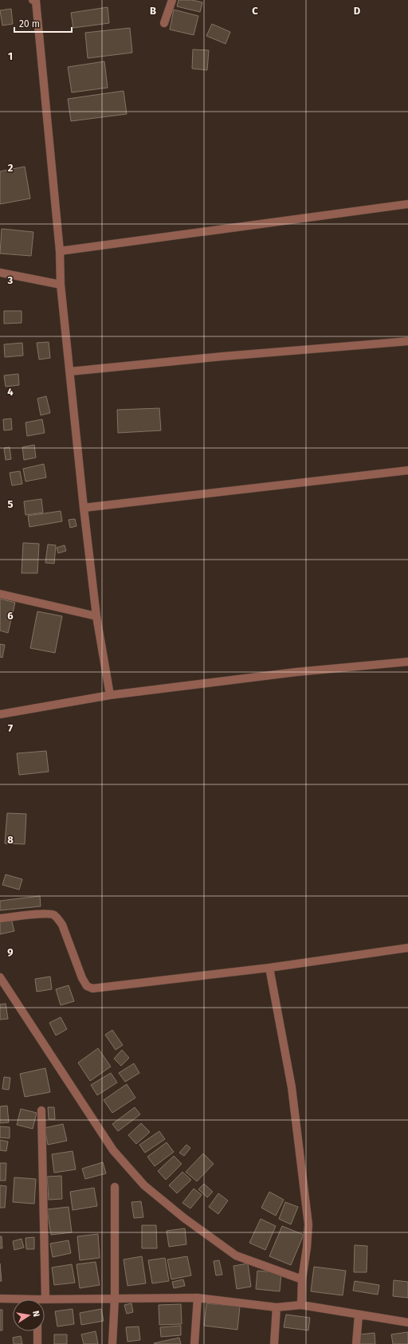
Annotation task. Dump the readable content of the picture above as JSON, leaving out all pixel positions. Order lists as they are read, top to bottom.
{
  "scale_bar": "20 m",
  "north": "right",
  "grid": {
    "columns": ["B", "C", "D"],
    "rows": [
      "1",
      "2",
      "3",
      "4",
      "5",
      "6",
      "7",
      "8",
      "9"
    ]
  }
}
